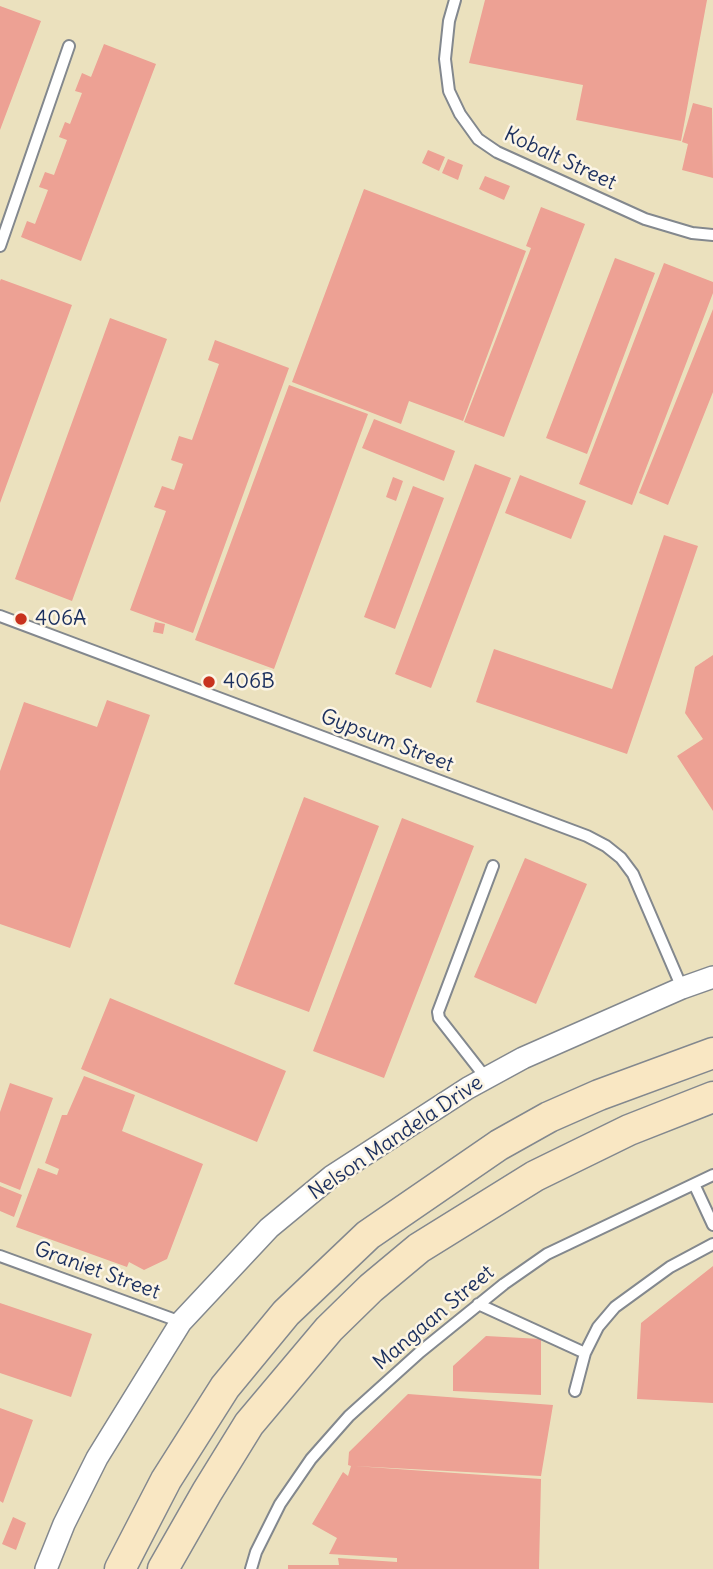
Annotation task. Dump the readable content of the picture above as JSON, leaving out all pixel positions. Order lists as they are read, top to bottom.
{
  "streets": {
    "street": ["Nelson Mandela Drive"],
    "lane": [
      "Kobalt Street",
      "Gypsum Street",
      "Graniet Street",
      "Mangaan Street"
    ]
  },
  "crossings": [
    ["Gypsum Street", "Nelson Mandela Drive"],
    ["Nelson Mandela Drive", "Graniet Street"]
  ],
  "places": ["406A", "406B"]
}
